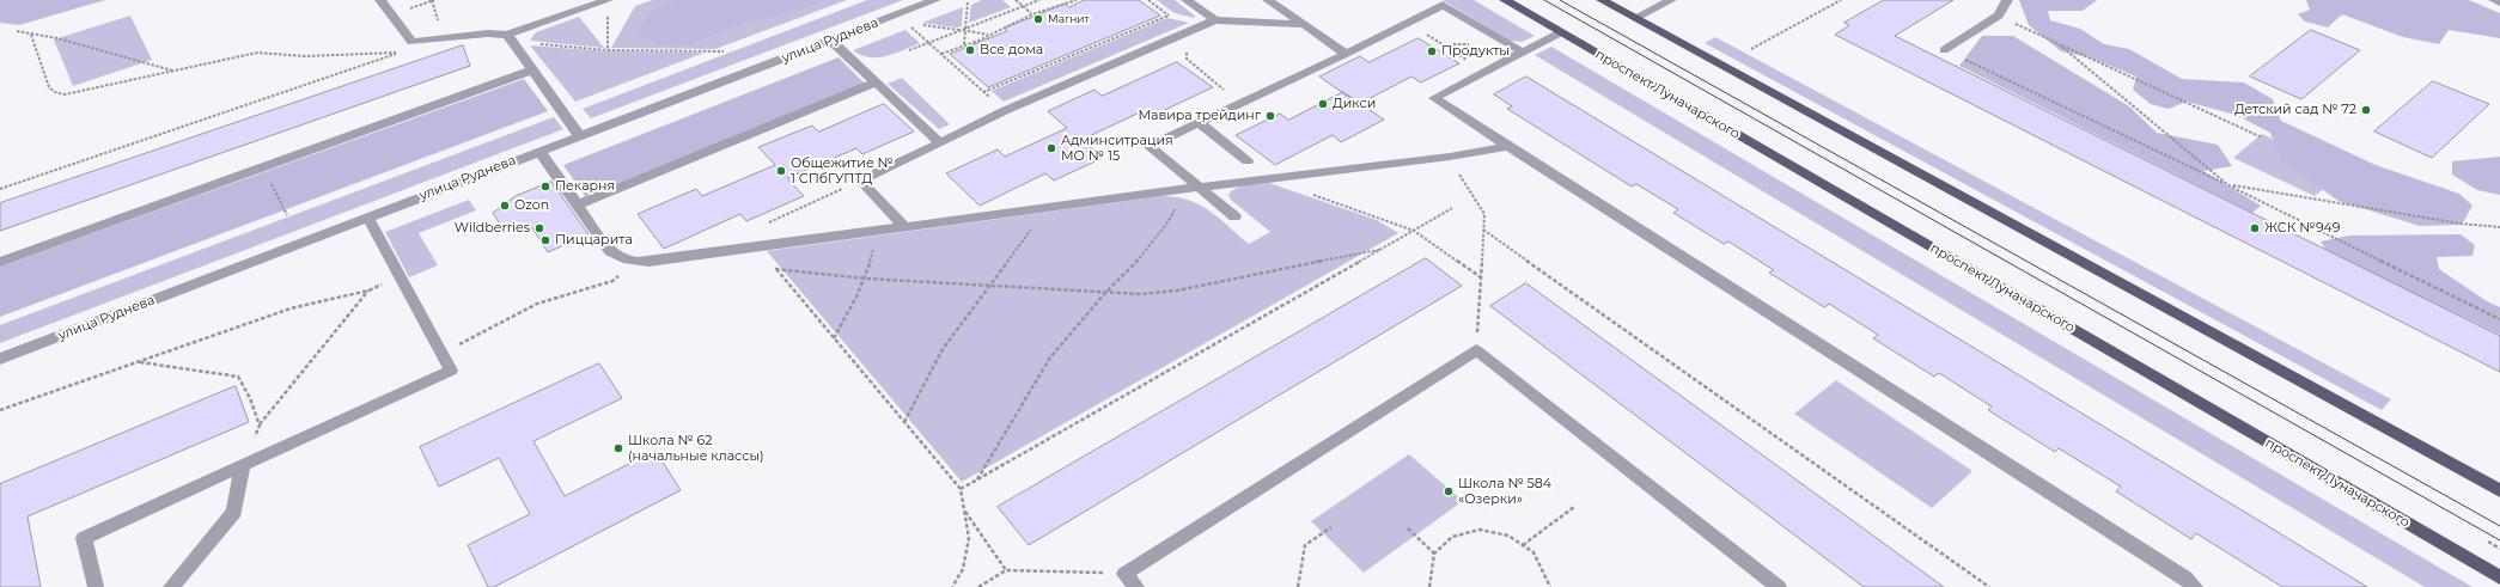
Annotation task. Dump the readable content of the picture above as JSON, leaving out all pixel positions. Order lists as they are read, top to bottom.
{
  "streets": {
    "main road": ["проспект Луначарского"],
    "street": ["улица Руднева"]
  },
  "places": [
    "Магнит",
    "Все дома",
    "Продукты",
    "Дикси",
    "Детский сад № 72",
    "Мавира трейдинг",
    "Админситрация МО № 15",
    "Общежитие № 1 СПбГУПТД",
    "Пекарня",
    "Ozon",
    "Wildberries",
    "ЖСК №949",
    "Пиццарита",
    "Школа № 62 (начальные классы)",
    "Школа № 584 «Озерки»"
  ]
}
